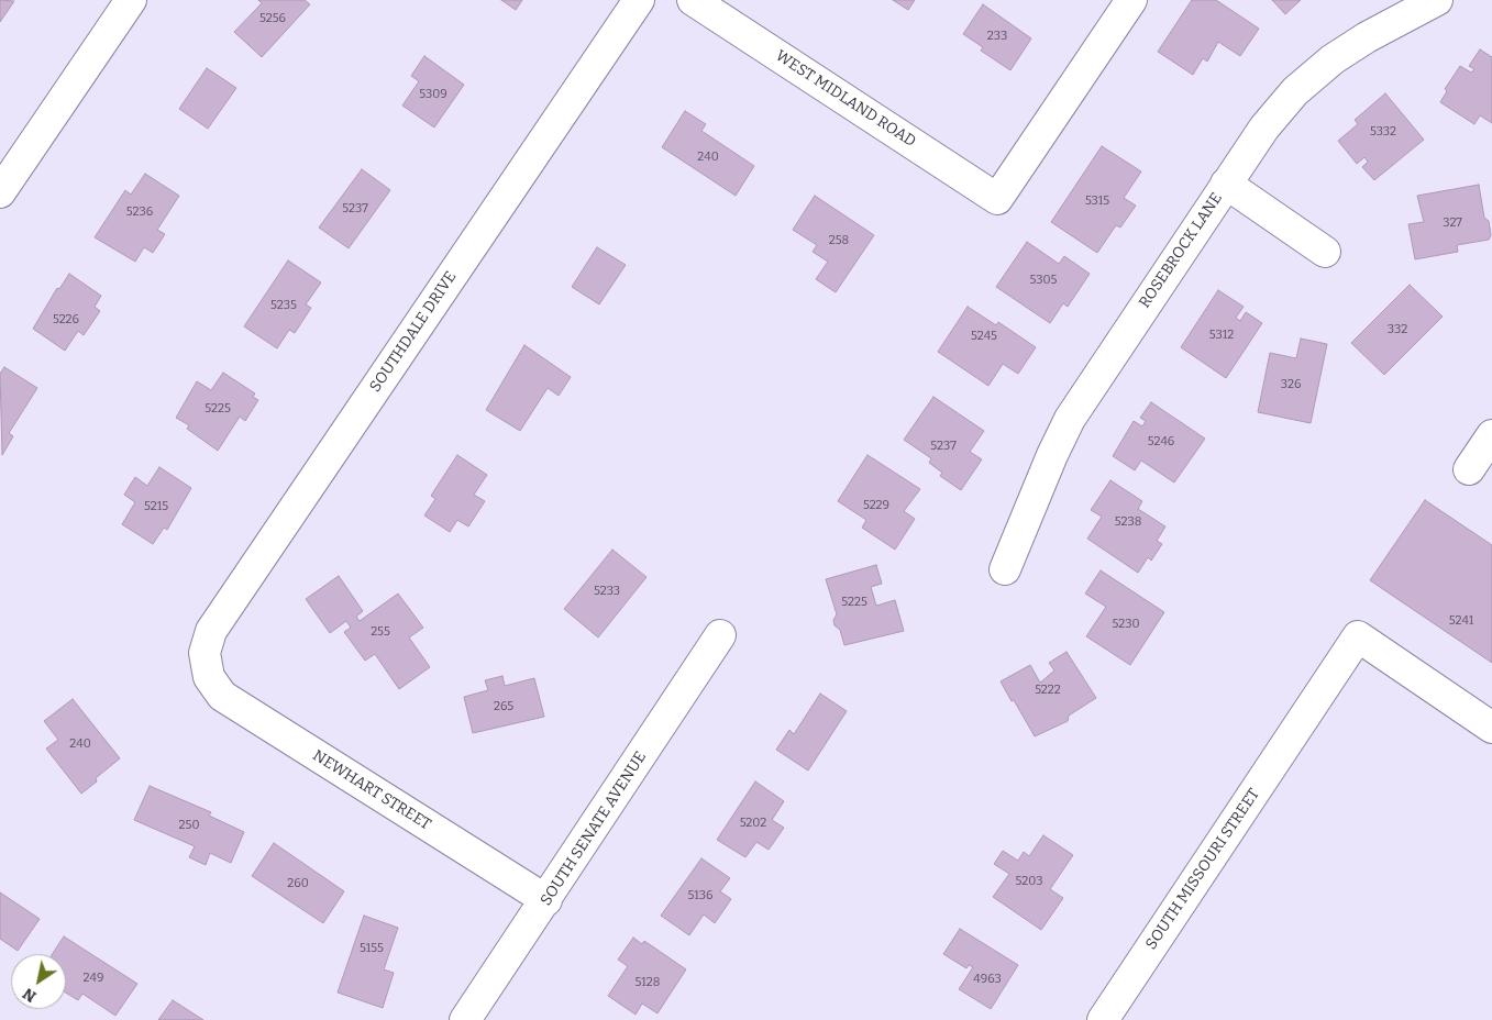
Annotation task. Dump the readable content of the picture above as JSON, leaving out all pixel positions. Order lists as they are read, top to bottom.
{
  "streets": {
    "street": [
      "WEST MIDLAND ROAD",
      "ROSEBROCK LANE",
      "SOUTHDALE DRIVE",
      "NEWHART STREET",
      "SOUTH SENATE AVENUE",
      "SOUTH MISSOURI STREET"
    ]
  },
  "crossings": [
    ["SOUTHDALE DRIVE", "NEWHART STREET"],
    ["NEWHART STREET", "SOUTH SENATE AVENUE"]
  ],
  "house_numbers": [
    "5256",
    "233",
    "5309",
    "5332",
    "240",
    "5315",
    "5237",
    "5236",
    "327",
    "258",
    "5305",
    "5235",
    "5226",
    "332",
    "5312",
    "5245",
    "326",
    "5225",
    "5246",
    "5237",
    "5229",
    "5215",
    "5238",
    "5233",
    "5225",
    "5241",
    "5230",
    "255",
    "5222",
    "265",
    "240",
    "5202",
    "250",
    "5203",
    "260",
    "5136",
    "5155",
    "249",
    "4963",
    "5128"
  ],
  "north": "bottom left"
}
